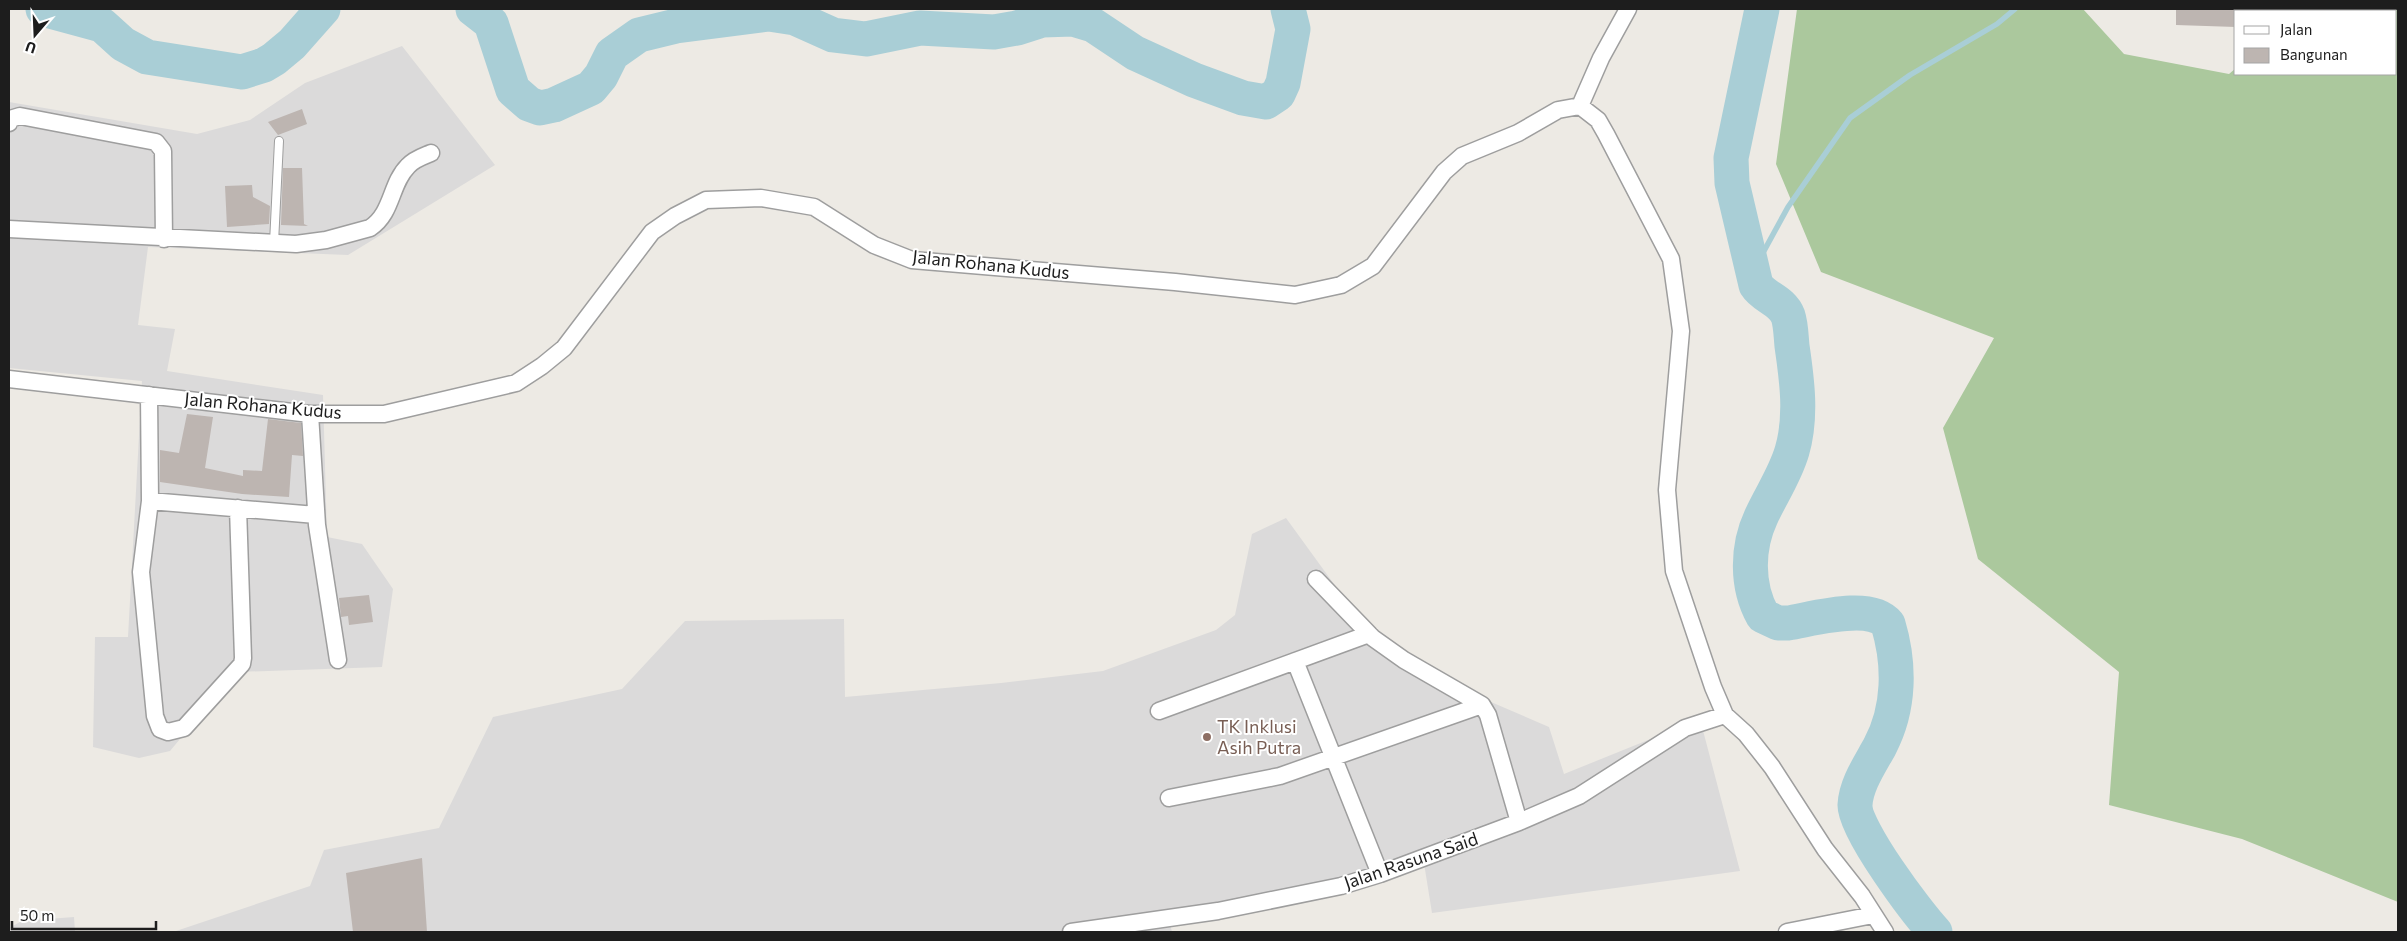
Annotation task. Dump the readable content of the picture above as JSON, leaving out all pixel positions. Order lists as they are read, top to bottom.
{
  "streets": {
    "street": ["Jalan Rohana Kudus", "Jalan Rasuna Said"]
  },
  "places": ["TK Inklusi Asih Putra"],
  "legend": ["Jalan", "Bangunan"],
  "scale_bar": "50 m",
  "north": "bottom"
}
